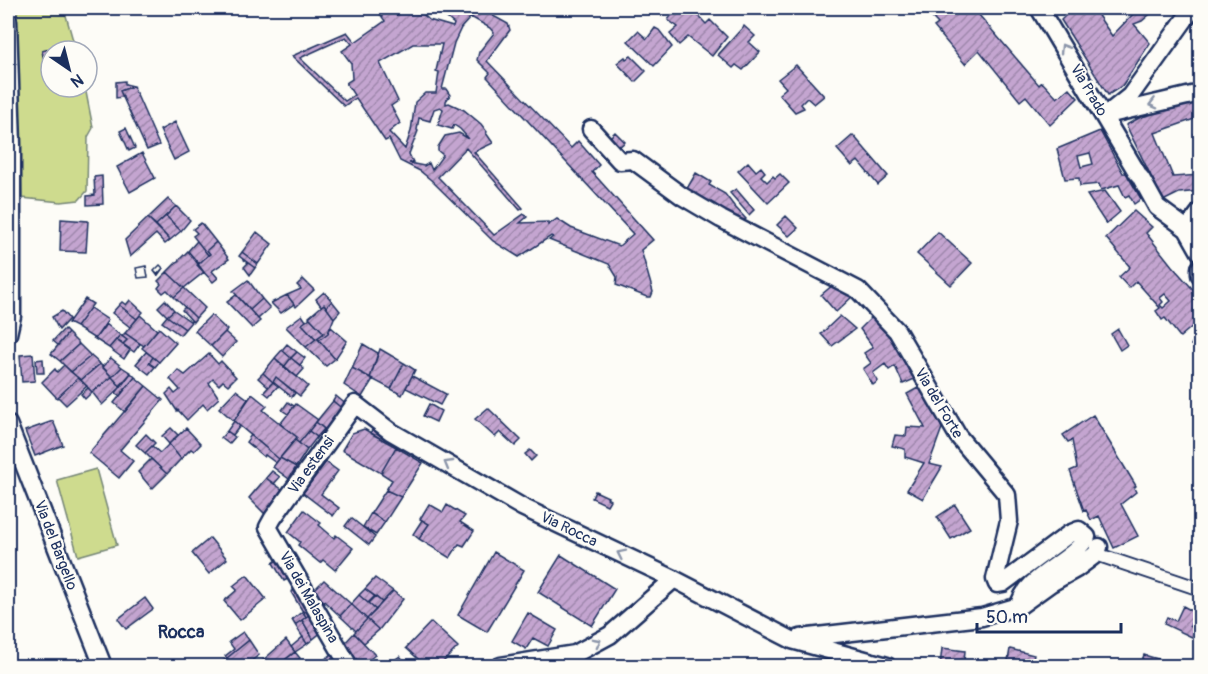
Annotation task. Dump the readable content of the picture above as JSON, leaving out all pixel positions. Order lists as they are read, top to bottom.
{
  "streets": {
    "street": [
      "Via Prado",
      "Via del Forte",
      "Via estensi",
      "Via Rocca",
      "Via del Bargello",
      "Via dei Malaspina"
    ]
  },
  "crossings": [
    ["Via estensi", "Via Rocca"],
    ["Via estensi", "Via dei Malaspina"]
  ],
  "one_way": ["Via Prado", "Via Rocca"],
  "districts": ["Rocca"],
  "scale_bar": "50 m",
  "north": "bottom right"
}
